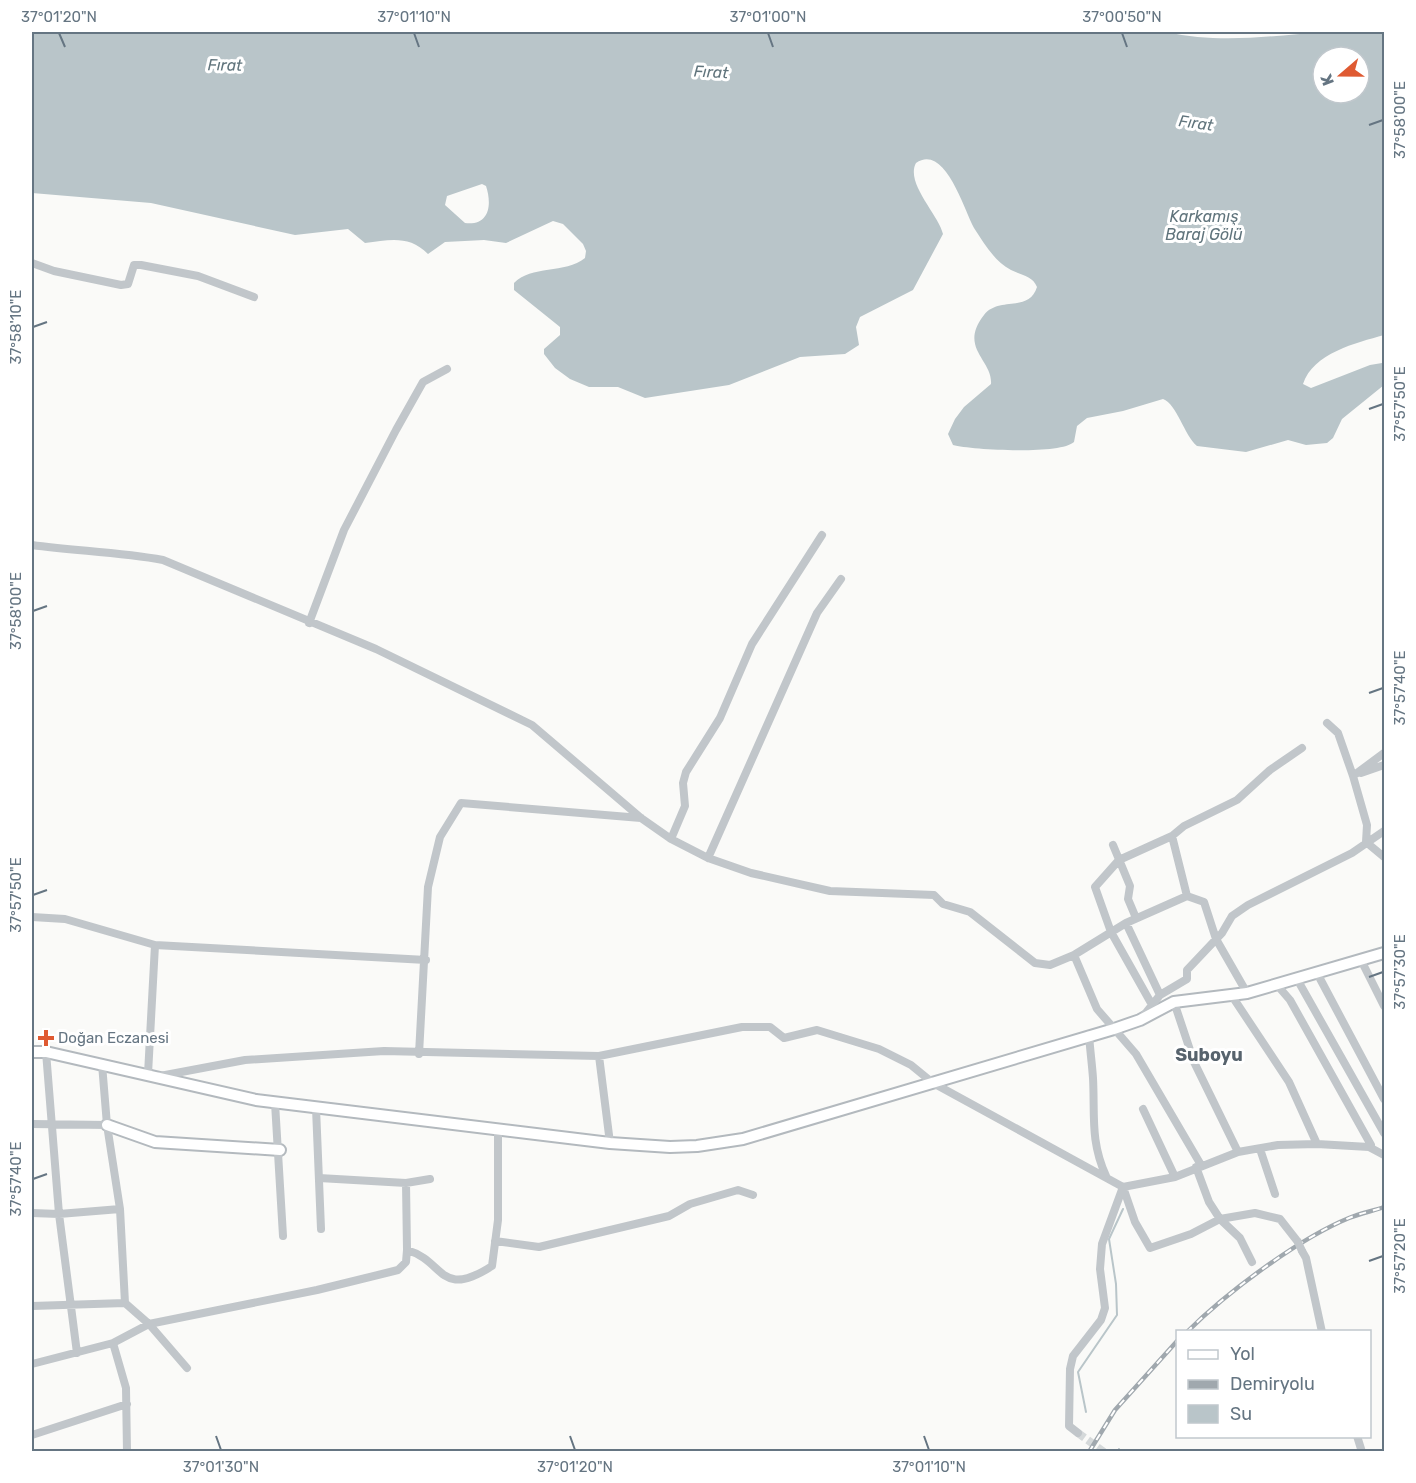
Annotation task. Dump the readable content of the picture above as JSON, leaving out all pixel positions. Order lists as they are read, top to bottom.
{
  "districts": ["Suboyu"],
  "water": ["Fırat", "Karkamış Baraj Gölü"],
  "places": {
    "health": ["Doğan Eczanesi"]
  },
  "legend": ["Yol", "Demiryolu", "Su"],
  "north": "left",
  "coordinates": [
    "37°01'20\"N",
    "37°01'10\"N",
    "37°01'00\"N",
    "37°00'50\"N",
    "37°58'00\"E",
    "37°58'10\"E",
    "37°57'50\"E",
    "37°57'40\"E",
    "37°57'30\"E",
    "37°57'20\"E",
    "37°01'30\"N"
  ]
}
